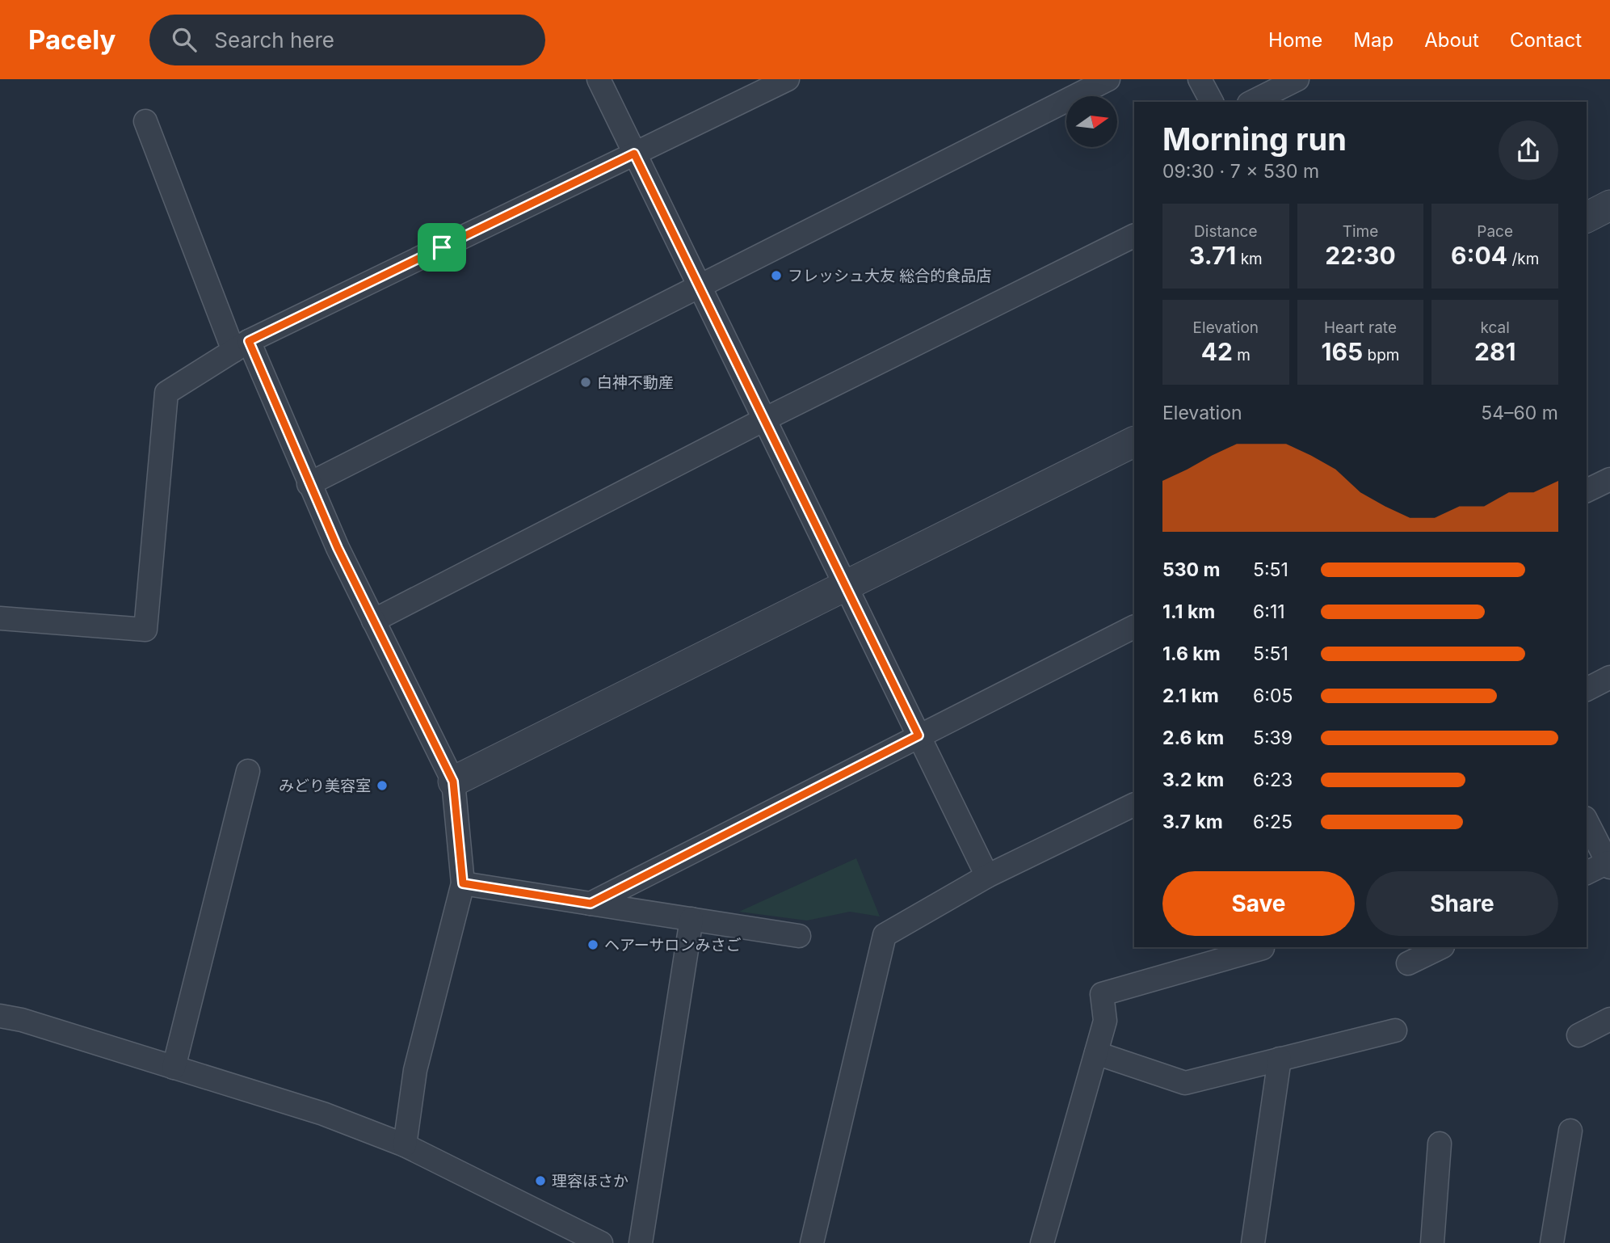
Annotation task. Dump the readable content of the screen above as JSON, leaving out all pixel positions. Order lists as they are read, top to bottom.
{
  "places": [
    "フレッシュ大友 総合的食品店",
    "白神不動産",
    "みどり美容室",
    "ヘアーサロンみさご",
    "理容ほさか"
  ],
  "north": "right",
  "page": {
    "header": "Pacely",
    "search": "Search here",
    "nav": [
      "Home",
      "Map",
      "About",
      "Contact"
    ],
    "heading": ["Morning run", "09:30 · 7 × 530 m"],
    "stats": [
      ["Distance", "3.71 km"],
      ["Time", "22:30"],
      ["Pace", "6:04 /km"],
      ["Elevation", "42 m"],
      ["Heart rate", "165 bpm"],
      ["kcal", "281"]
    ],
    "chart": ["Elevation", "54–60 m"],
    "list": [
      {
        "name": "530 m",
        "note": "5:51"
      },
      {
        "name": "1.1 km",
        "note": "6:11"
      },
      {
        "name": "1.6 km",
        "note": "5:51"
      },
      {
        "name": "2.1 km",
        "note": "6:05"
      },
      {
        "name": "2.6 km",
        "note": "5:39"
      },
      {
        "name": "3.2 km",
        "note": "6:23"
      },
      {
        "name": "3.7 km",
        "note": "6:25"
      }
    ],
    "buttons": ["Save", "Share"]
  }
}
